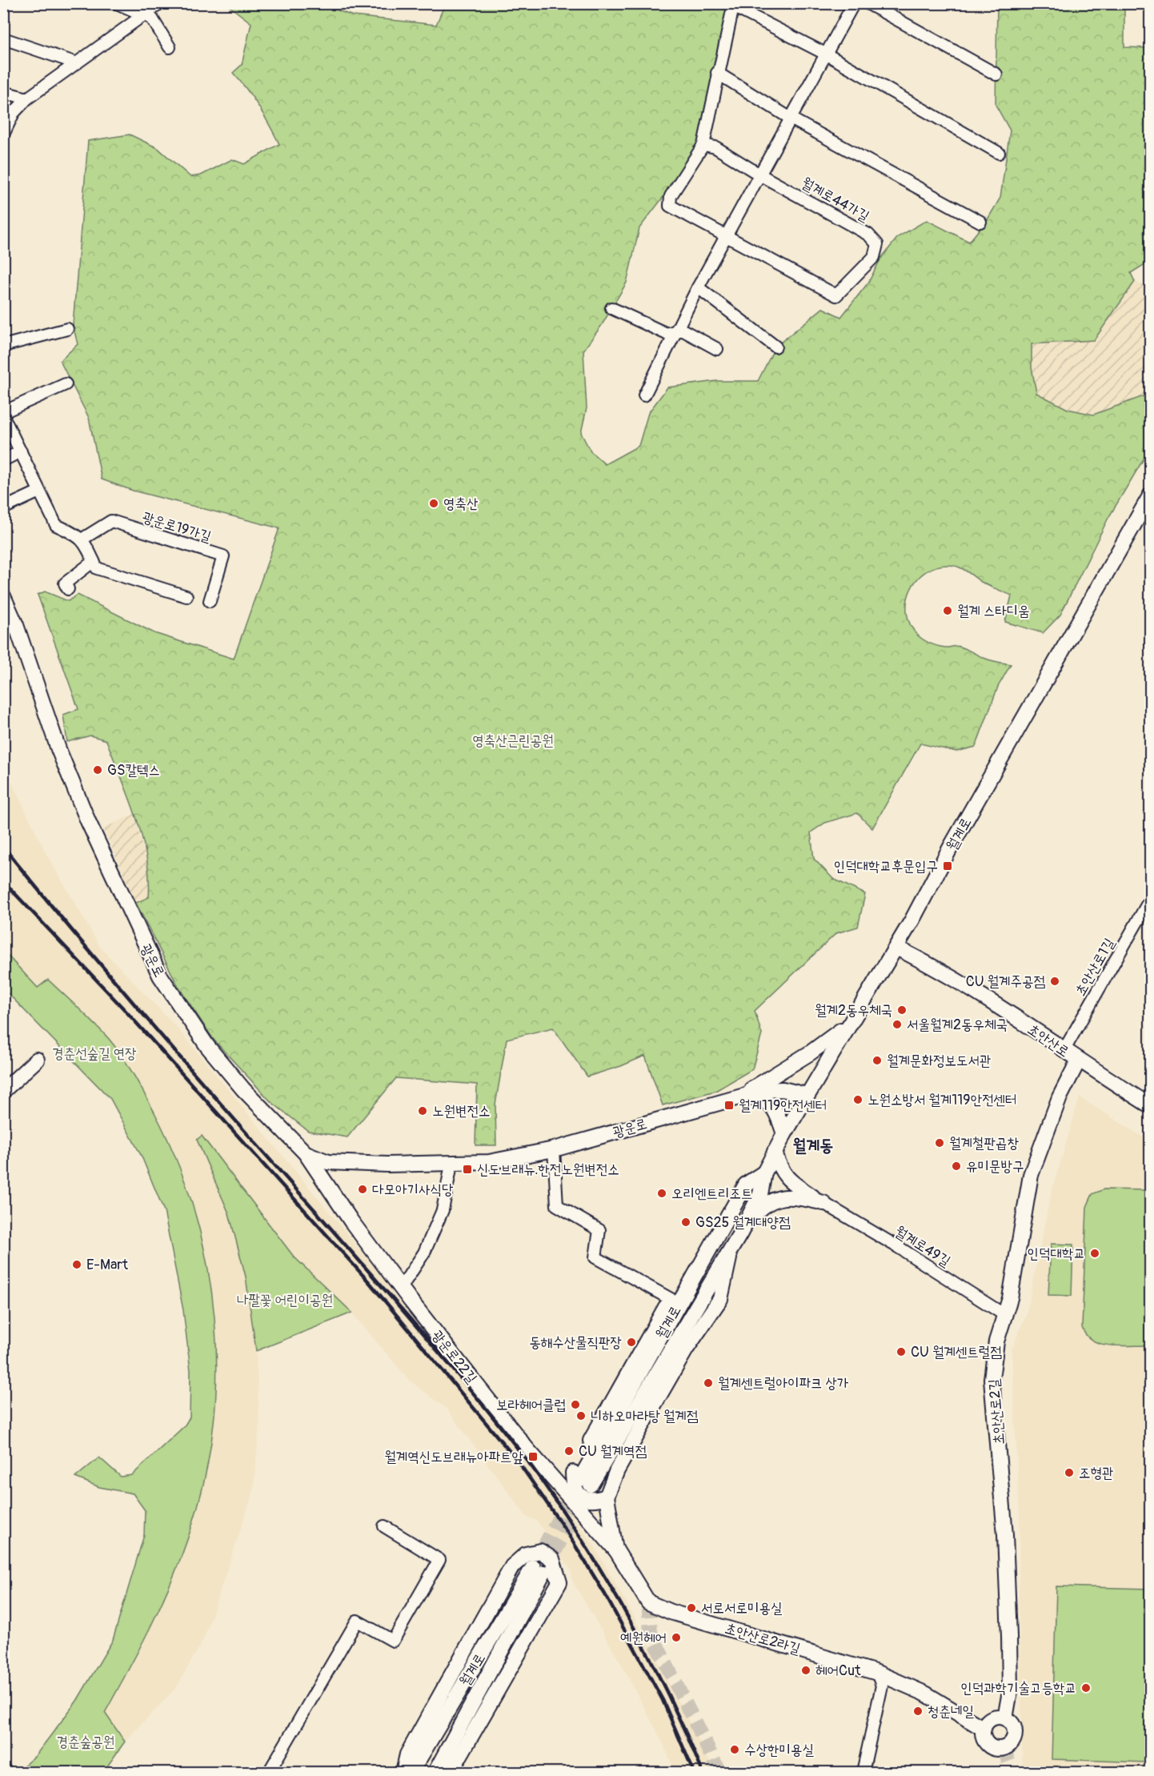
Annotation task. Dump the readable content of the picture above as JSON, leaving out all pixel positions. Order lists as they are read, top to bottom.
{
  "streets": {
    "street": [
      "월계로44가길",
      "광운로19가길",
      "월계로",
      "광운로",
      "초안산로1길",
      "초안산로",
      "월계로49길",
      "광운로22길",
      "초안산로2길",
      "초안산로2라길"
    ]
  },
  "crossings": [
    ["월계로", "광운로"],
    ["월계로", "초안산로"],
    ["광운로", "광운로22길"],
    ["초안산로1길", "초안산로"],
    ["초안산로", "초안산로2길"],
    ["월계로49길", "초안산로2길"],
    ["광운로22길", "초안산로2라길"],
    ["초안산로2길", "초안산로2라길"]
  ],
  "districts": ["월계동"],
  "parks": [
    "영축산근린공원",
    "경춘선숲길 연장",
    "나팔꽃 어린이공원",
    "경춘숲공원"
  ],
  "places": {
    "other": [
      "영축산",
      "월계 스타디움",
      "GS칼텍스",
      "CU 월계주공점",
      "월계2동우체국",
      "서울월계2동우체국",
      "월계문화정보도서관",
      "노원소방서 월계119안전센터",
      "노원변전소",
      "월계철판곱창",
      "유미문방구",
      "다모아기사식당",
      "오리엔트리조트",
      "GS25 월계대양점",
      "인덕대학교",
      "E-Mart",
      "동해수산물직판장",
      "CU 월계센트럴점",
      "월계센트럴아이파크 상가",
      "보라헤어클럽",
      "니하오마라탕 월계점",
      "CU 월계역점",
      "조형관",
      "서로서로미용실",
      "예원헤어",
      "헤어Cut",
      "인덕과학기술고등학교",
      "청춘네일",
      "수상한미용실"
    ],
    "transit": [
      "인덕대학교후문입구",
      "월계119안전센터",
      "신도브래뉴.한전노원변전소",
      "월계역신도브래뉴아파트앞"
    ]
  }
}
